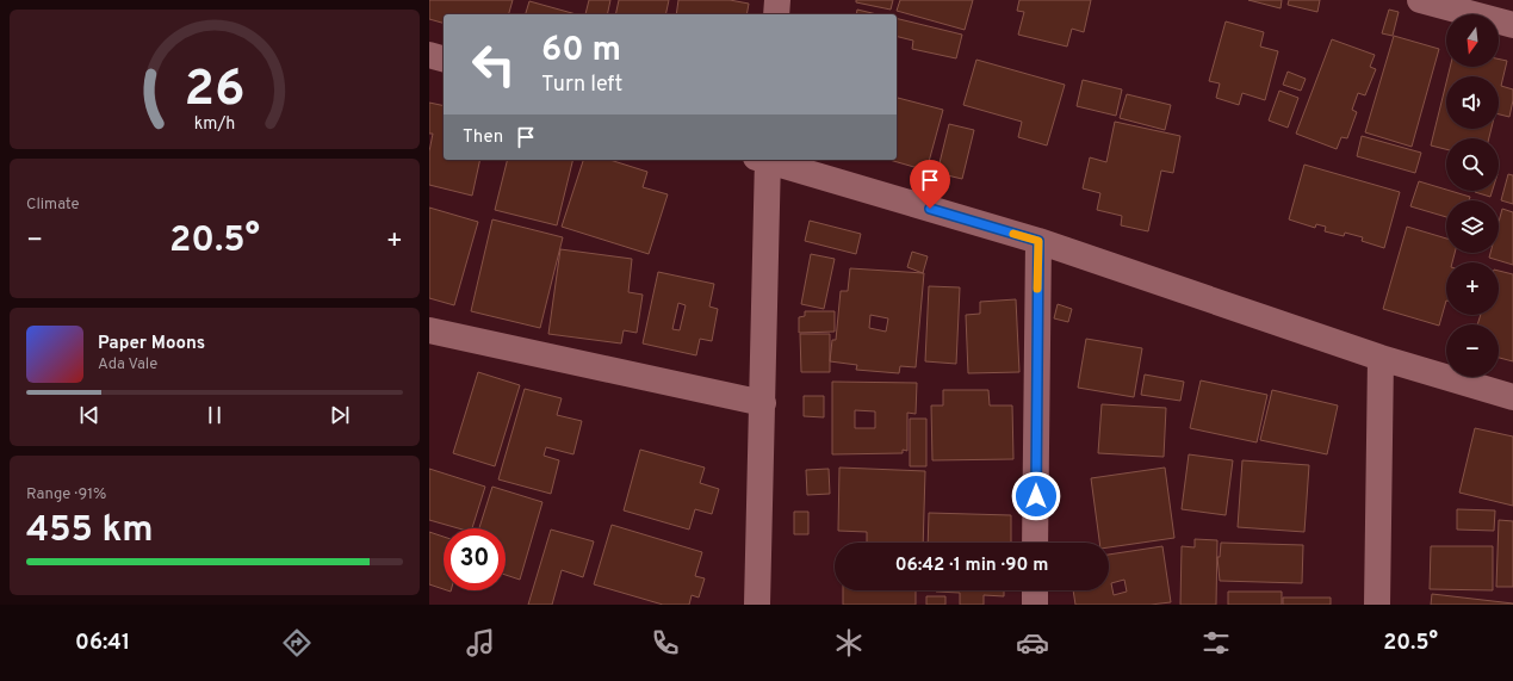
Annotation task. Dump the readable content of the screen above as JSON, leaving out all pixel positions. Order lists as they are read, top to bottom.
{
  "north": "bottom",
  "page": {
    "map_buttons": ["+", "−"],
    "turn": ["60 m", "Turn left"],
    "then": "Then",
    "tile": [
      "Climate",
      ["Range · 91%", "455 km"]
    ],
    "heat": ["−", "20.5°", "+"],
    "song": ["Paper Moons", "Ada Vale"],
    "limit": "30",
    "trip": "06:42 · 1 min · 90 m",
    "tabs": ["06:41", "20.5°"],
    "gauge": ["26", "km/h"]
  }
}
